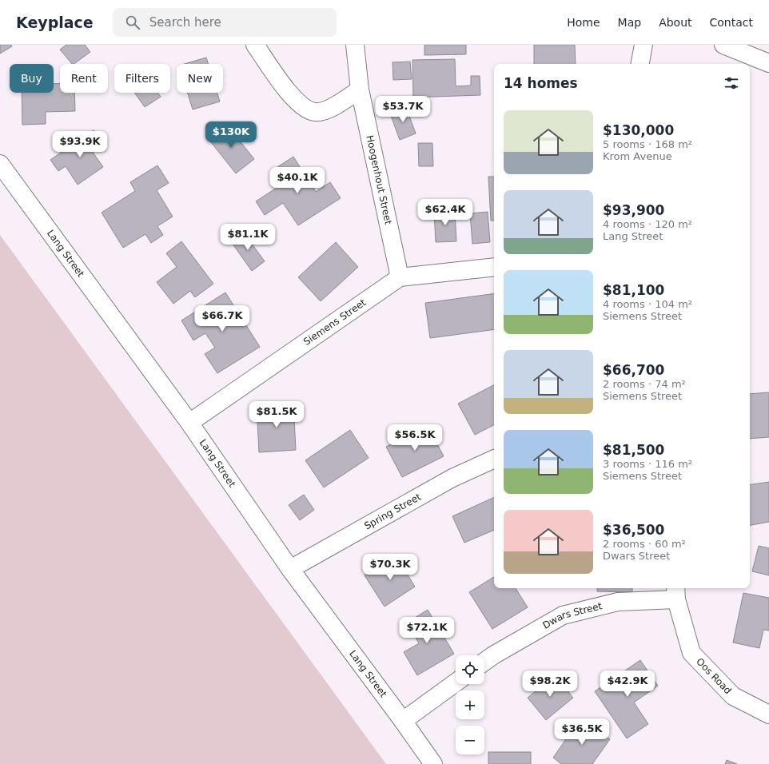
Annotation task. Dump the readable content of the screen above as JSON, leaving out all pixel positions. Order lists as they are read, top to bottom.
{
  "streets": {
    "street": [
      "Hoogenhout Street",
      "Lang Street",
      "Siemens Street",
      "Spring Street",
      "Dwars Street",
      "Oos Road"
    ]
  },
  "crossings": [
    ["Hoogenhout Street", "Siemens Street"],
    ["Lang Street", "Siemens Street"],
    ["Lang Street", "Spring Street"],
    ["Dwars Street", "Oos Road"]
  ],
  "page": {
    "header": "Keyplace",
    "search": "Search here",
    "nav": [
      "Home",
      "Map",
      "About",
      "Contact"
    ],
    "chip": [
      "Buy",
      "Rent",
      "Filters",
      "New"
    ],
    "heading": "14 homes",
    "price": [
      "$53.7K",
      "$130K",
      "$93.9K",
      "$40.1K",
      "$62.4K",
      "$81.1K",
      "$66.7K",
      "$81.5K",
      "$56.5K",
      "$70.3K",
      "$72.1K",
      "$98.2K",
      "$42.9K",
      "$36.5K"
    ],
    "list": [
      {
        "name": "$130,000",
        "note": "5 rooms · 168 m² · Krom Avenue"
      },
      {
        "name": "$93,900",
        "note": "4 rooms · 120 m² · Lang Street"
      },
      {
        "name": "$81,100",
        "note": "4 rooms · 104 m² · Siemens Street"
      },
      {
        "name": "$66,700",
        "note": "2 rooms · 74 m² · Siemens Street"
      },
      {
        "name": "$81,500",
        "note": "3 rooms · 116 m² · Siemens Street"
      },
      {
        "name": "$36,500",
        "note": "2 rooms · 60 m² · Dwars Street"
      }
    ],
    "map_buttons": ["+", "−"]
  }
}
